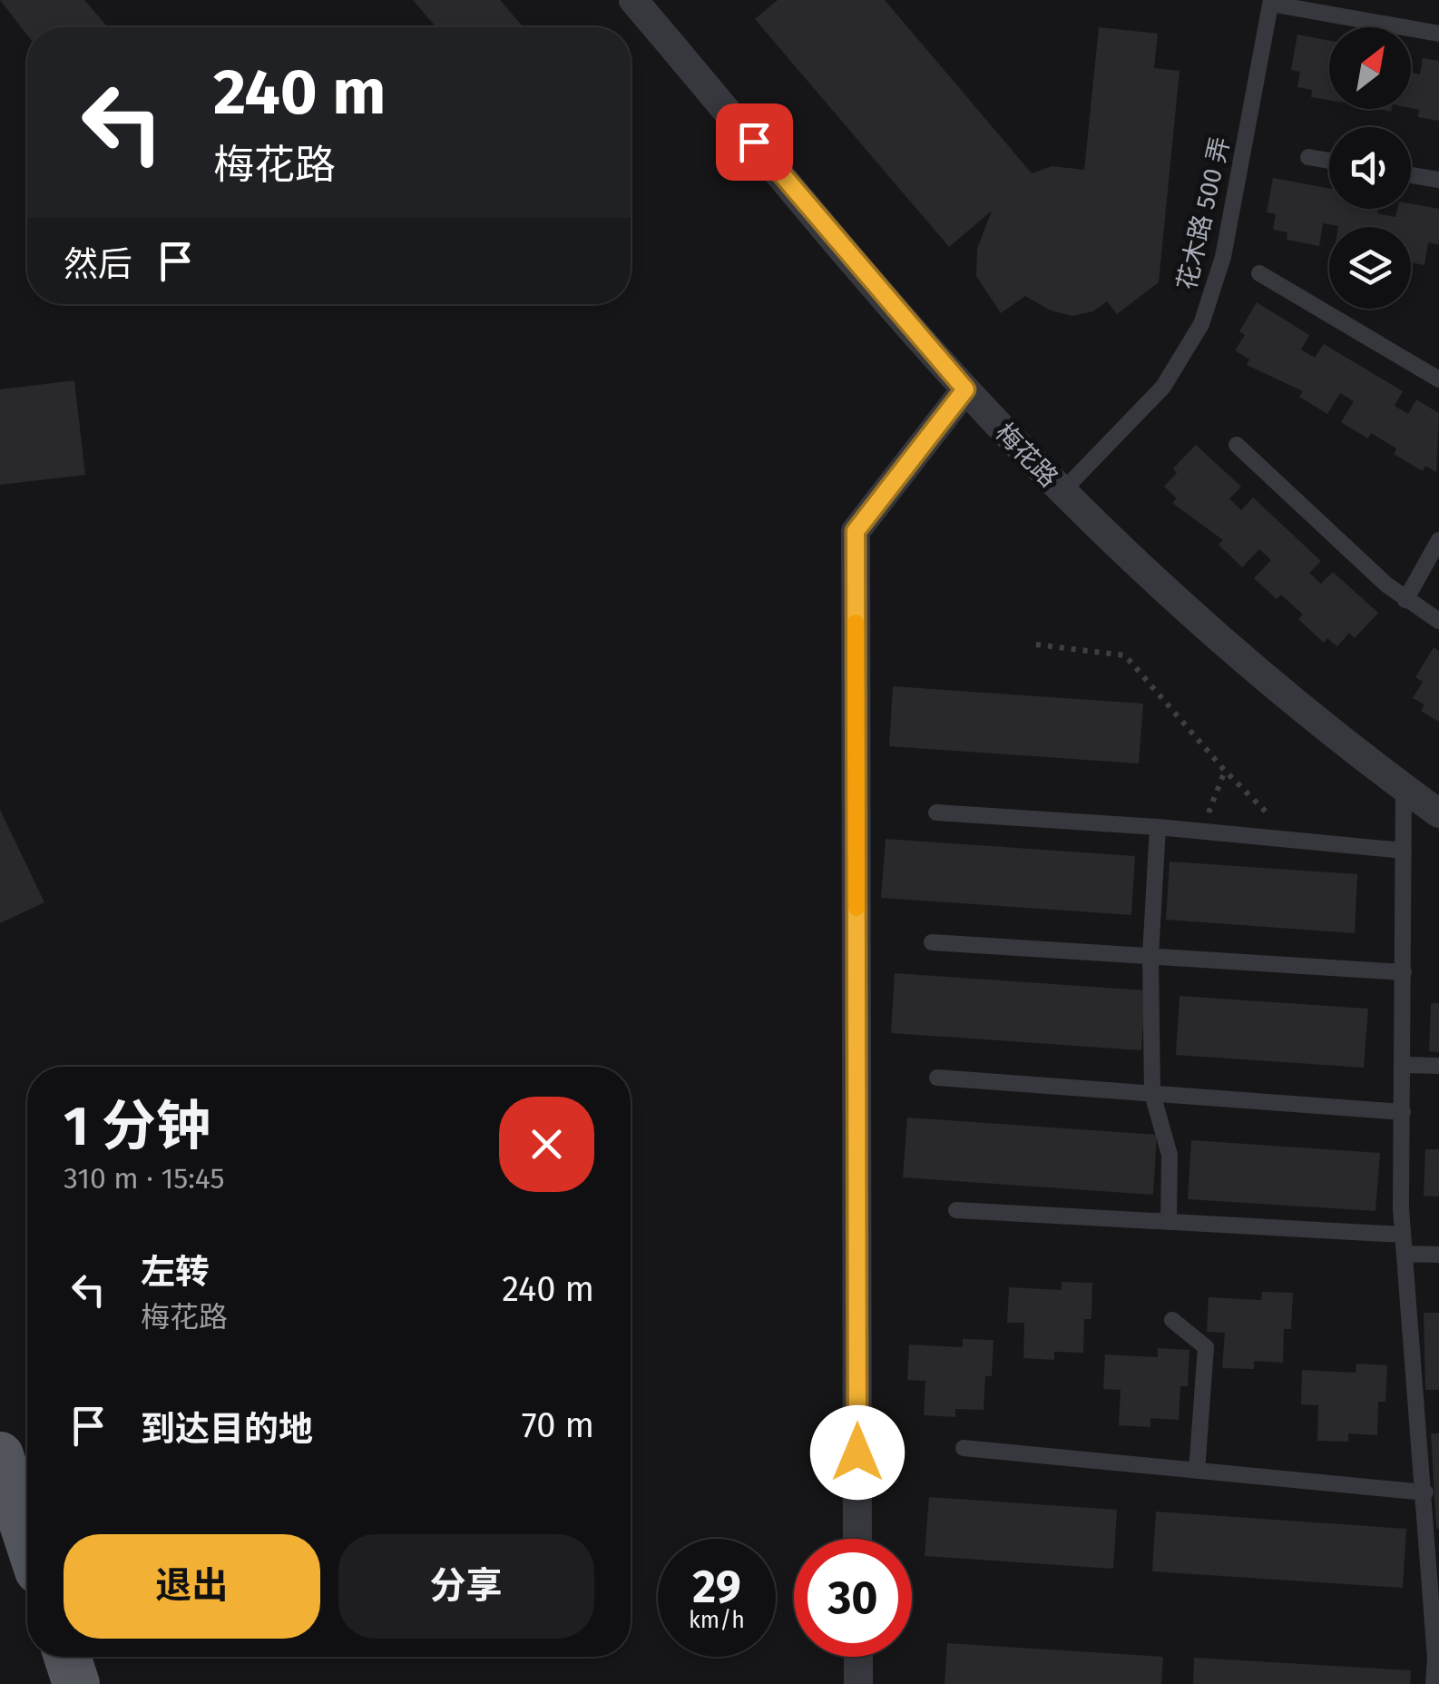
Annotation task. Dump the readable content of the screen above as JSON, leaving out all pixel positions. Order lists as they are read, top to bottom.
{
  "streets": {
    "street": ["梅花路"],
    "lane": ["花木路 500 弄"]
  },
  "crossings": [
    ["花木路 500 弄", "梅花路"]
  ],
  "north": "top right",
  "page": {
    "turn": ["240 m", "梅花路"],
    "then": "然后",
    "heading": ["1 分钟", "310 m · 15:45"],
    "list": [
      {
        "name": "左转",
        "note": "梅花路",
        "value": "240 m"
      },
      {
        "name": "到达目的地",
        "value": "70 m"
      }
    ],
    "buttons": ["退出", "分享"],
    "speed": "29 km/h",
    "limit": "30"
  }
}
